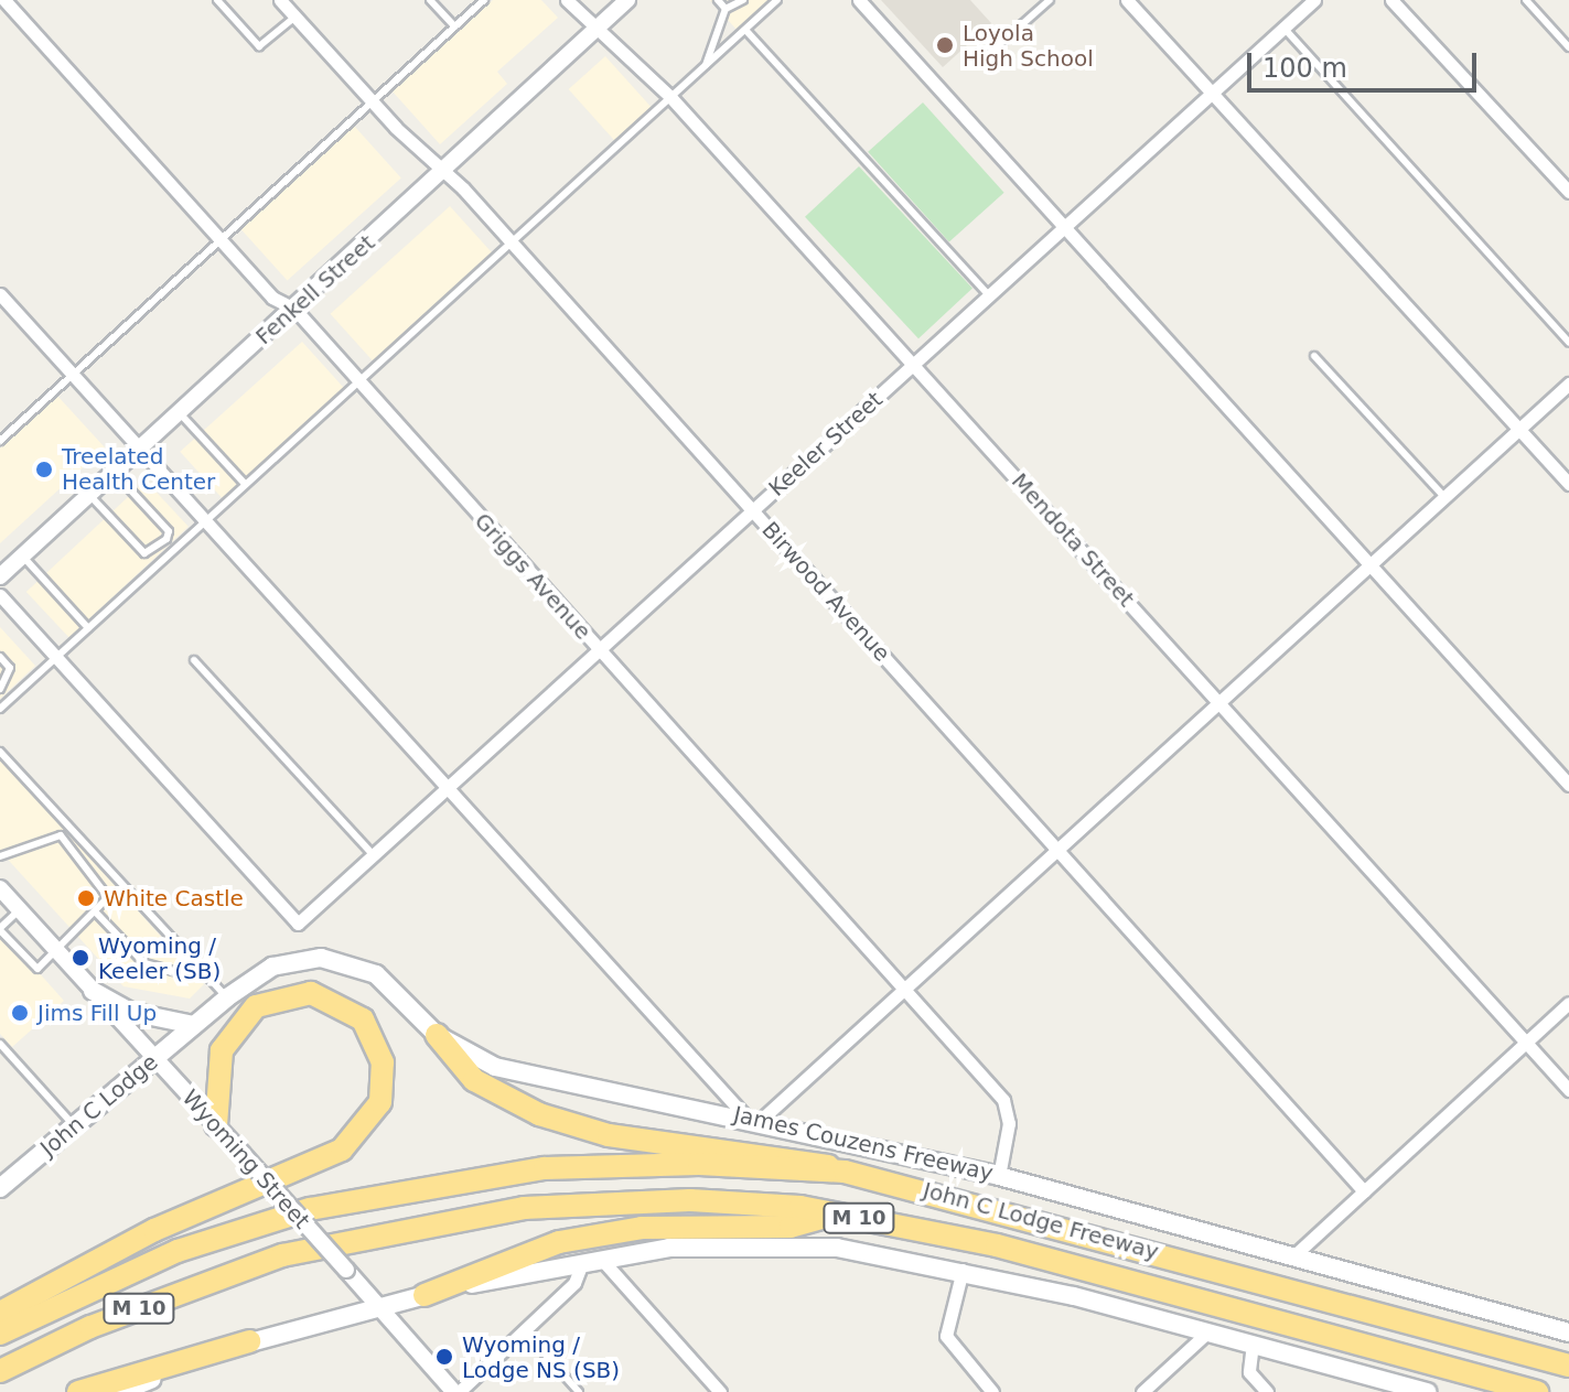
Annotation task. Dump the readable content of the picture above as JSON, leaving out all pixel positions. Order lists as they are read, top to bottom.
{
  "streets": {
    "highway": ["M 10", "John C Lodge Freeway"],
    "main road": ["John C Lodge", "James Couzens Freeway"],
    "street": [
      "Fenkell Street",
      "Keeler Street",
      "Mendota Street",
      "Griggs Avenue",
      "Birwood Avenue",
      "Wyoming Street"
    ]
  },
  "crossings": [
    ["Fenkell Street", "Mendota Street"],
    ["Fenkell Street", "Griggs Avenue"],
    ["Fenkell Street", "Birwood Avenue"],
    ["Keeler Street", "Mendota Street"],
    ["Keeler Street", "Griggs Avenue"],
    ["Keeler Street", "Birwood Avenue"],
    ["Griggs Avenue", "James Couzens Freeway"],
    ["John C Lodge", "James Couzens Freeway"],
    ["John C Lodge", "Wyoming Street"]
  ],
  "places": [
    "Loyola High School",
    "Treelated Health Center",
    "White Castle",
    "Wyoming / Keeler (SB)",
    "Jims Fill Up",
    "Wyoming / Lodge NS (SB)"
  ],
  "scale_bar": "100 m"
}
